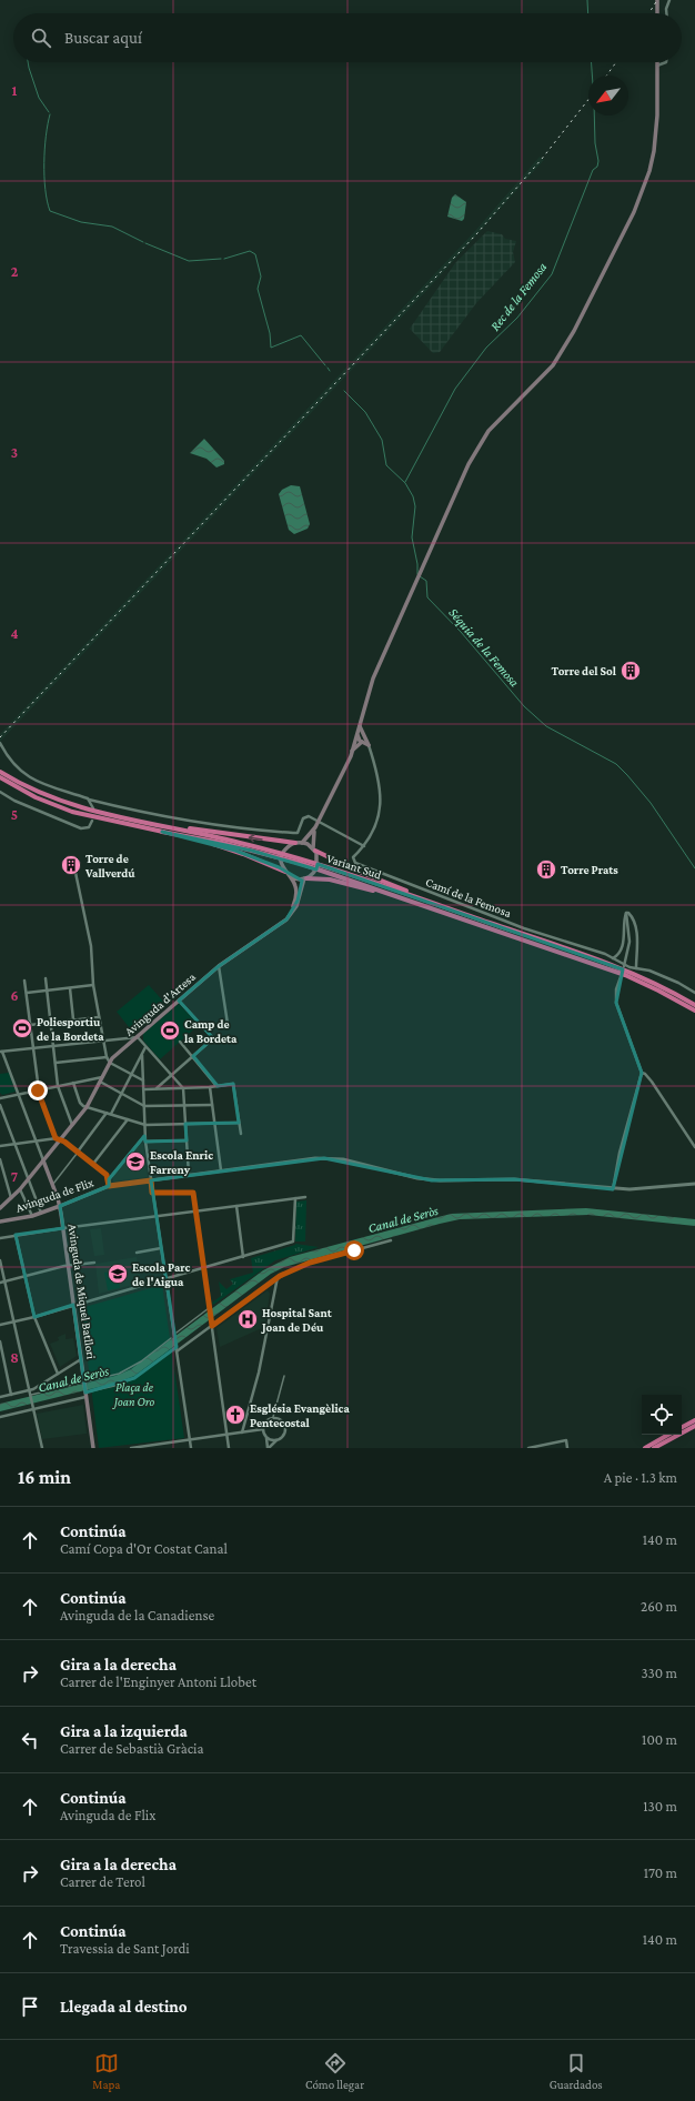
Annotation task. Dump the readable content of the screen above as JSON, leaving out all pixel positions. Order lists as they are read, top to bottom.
{
  "streets": {
    "highway": ["Variant Sud"],
    "main road": ["Avinguda d'Artesa", "Avinguda de Flix", "Avinguda de Miquel Batllori"],
    "street": ["Camí de la Femosa"]
  },
  "crossings": [
    ["Avinguda d'Artesa", "Avinguda de Miquel Batllori"],
    ["Avinguda de Flix", "Avinguda de Miquel Batllori"]
  ],
  "water": ["Rec de la Femosa", "Séquia de la Femosa", "Canal de Seròs"],
  "parks": ["Plaça de Joan Oro"],
  "places": {
    "building": ["Torre del Sol", "Torre de Vallverdú", "Torre Prats"],
    "sports": ["Poliesportiu de la Bordeta", "Camp de la Bordeta"],
    "school or university": ["Escola Enric Farreny", "Escola Parc de l'Aigua"],
    "hospital": ["Hospital Sant Joan de Déu"],
    "church": ["Església Evangèlica Pentecostal"]
  },
  "north": "bottom left",
  "page": {
    "search": "Buscar aquí",
    "heading": ["16 min", "A pie · 1.3 km"],
    "list": [
      ["Continúa", "Camí Copa d'Or Costat Canal", "140 m"],
      ["Continúa", "Avinguda de la Canadiense", "260 m"],
      ["Gira a la derecha", "Carrer de l'Enginyer Antoni Llobet", "330 m"],
      ["Gira a la izquierda", "Carrer de Sebastià Gràcia", "100 m"],
      ["Continúa", "Avinguda de Flix", "130 m"],
      ["Gira a la derecha", "Carrer de Terol", "170 m"],
      ["Continúa", "Travessia de Sant Jordi", "140 m"],
      "Llegada al destino"
    ],
    "nav": ["Mapa", "Cómo llegar", "Guardados"]
  },
  "grid": {
    "rows": [
      "1",
      "2",
      "3",
      "4",
      "5",
      "6",
      "7",
      "8"
    ]
  }
}
